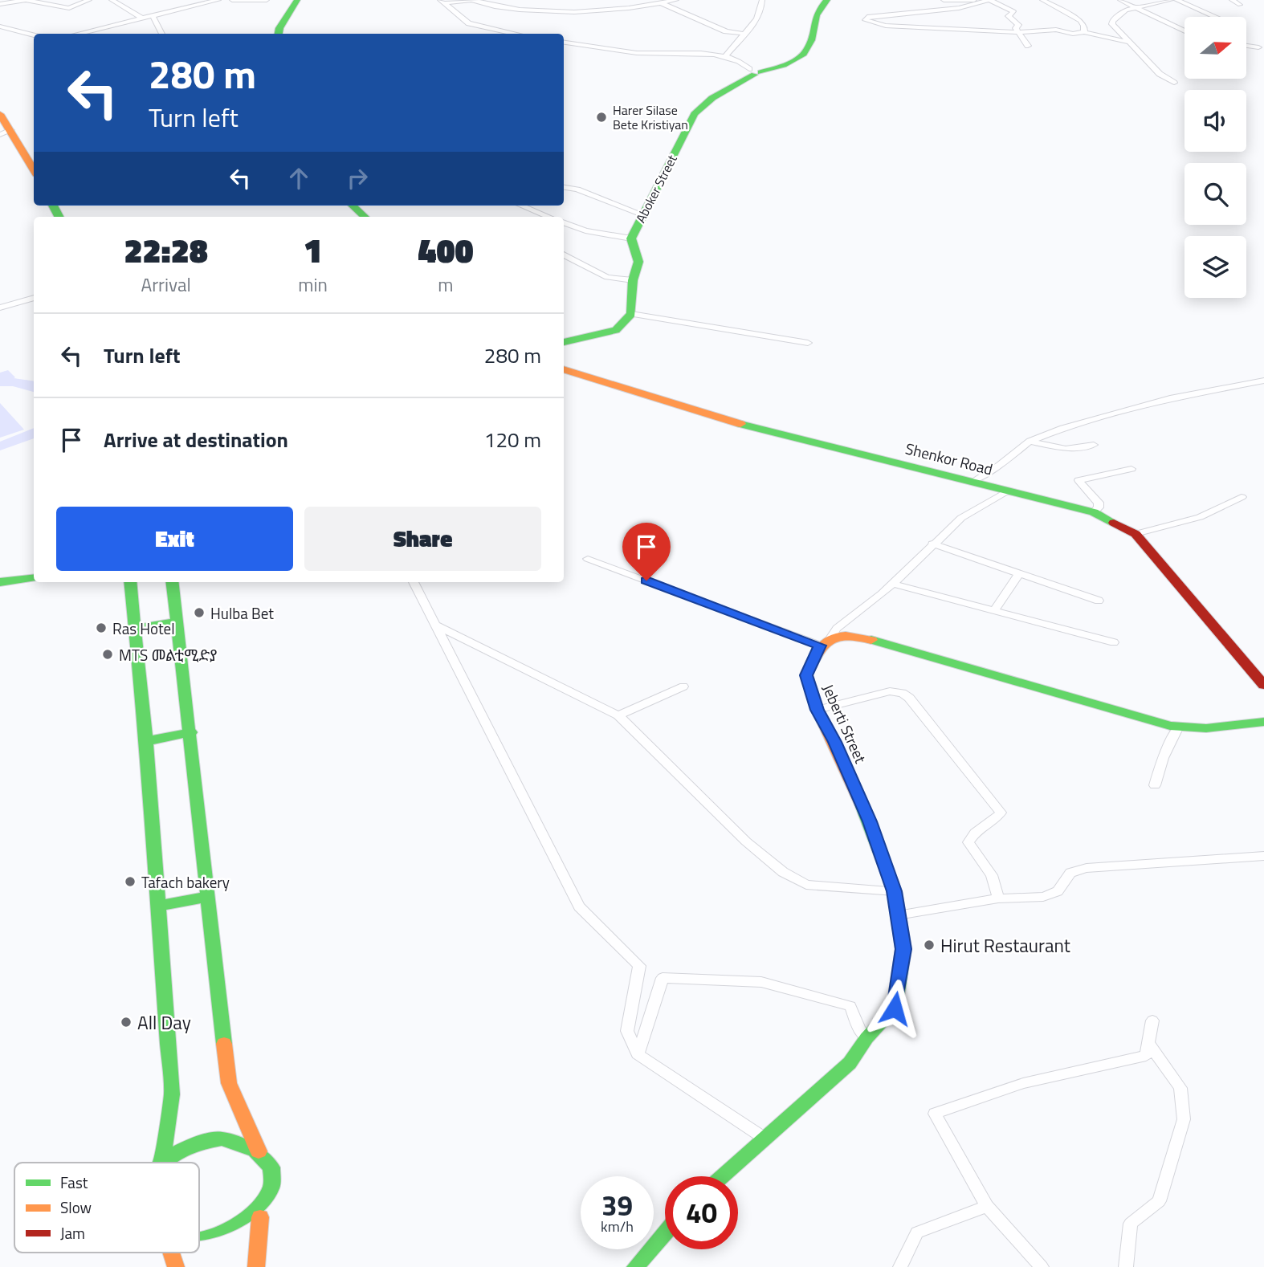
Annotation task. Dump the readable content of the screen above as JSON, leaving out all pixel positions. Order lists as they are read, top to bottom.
{
  "streets": {
    "main road": ["Aboker Street", "Shenkor Road", "Jeberti Street"]
  },
  "places": [
    "Harer Silase Bete Kristiyan",
    "Hulba Bet",
    "Ras Hotel",
    "MTS መልቲሚድያ",
    "Tafach bakery",
    "Hirut Restaurant",
    "All Day"
  ],
  "legend": ["Fast", "Slow", "Jam"],
  "north": "right",
  "page": {
    "turn": ["280 m", "Turn left"],
    "eta": [
      "22:28",
      "Arrival",
      "1",
      "min",
      "400",
      "m"
    ],
    "list": [
      {
        "name": "Turn left",
        "value": "280 m"
      },
      {
        "name": "Arrive at destination",
        "value": "120 m"
      }
    ],
    "buttons": ["Exit", "Share"],
    "speed": "39 km/h",
    "limit": "40"
  }
}
